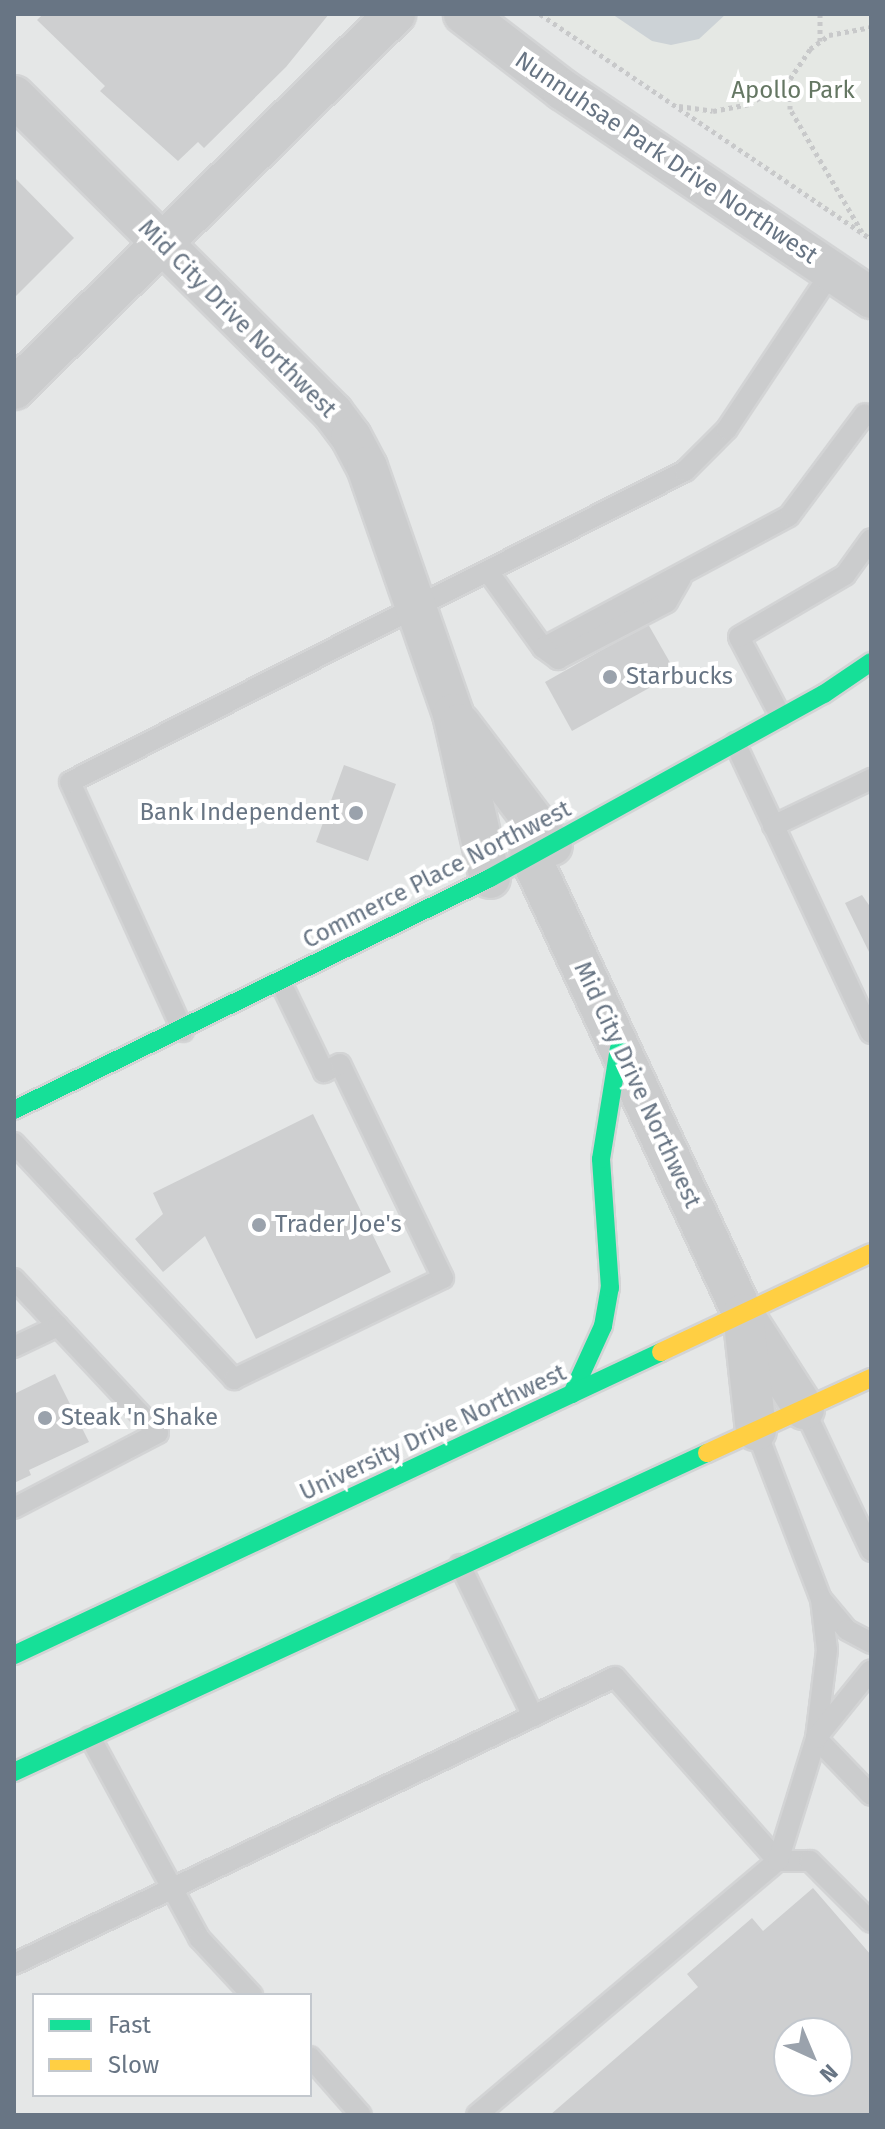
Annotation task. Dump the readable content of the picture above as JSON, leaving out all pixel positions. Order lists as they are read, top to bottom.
{
  "streets": {
    "main road": ["Commerce Place Northwest", "University Drive Northwest"],
    "street": ["Nunnuhsae Park Drive Northwest", "Mid City Drive Northwest"]
  },
  "crossings": [
    ["Mid City Drive Northwest", "Commerce Place Northwest"],
    ["Mid City Drive Northwest", "University Drive Northwest"]
  ],
  "parks": ["Apollo Park"],
  "places": [
    "Starbucks",
    "Bank Independent",
    "Trader Joe's",
    "Steak 'n Shake"
  ],
  "legend": ["Fast", "Slow"],
  "north": "bottom right"
}
